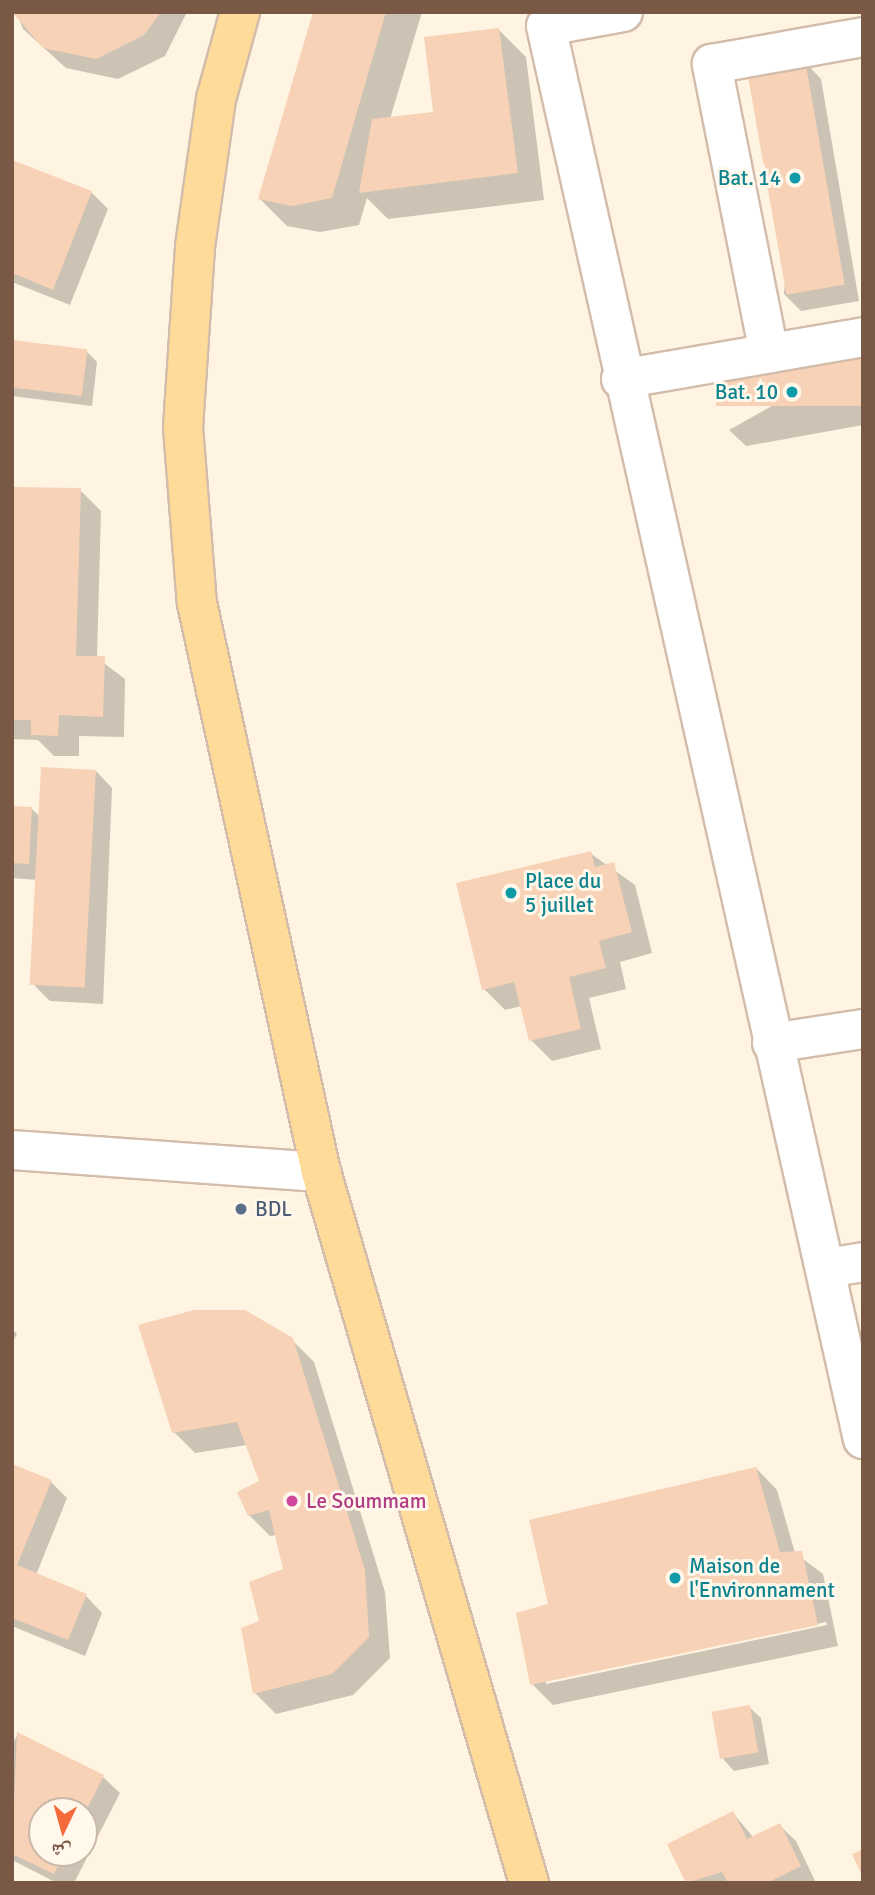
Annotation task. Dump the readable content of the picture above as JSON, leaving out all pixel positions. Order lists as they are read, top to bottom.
{
  "places": [
    "Bat. 14",
    "Bat. 10",
    "Place du 5 juillet",
    "BDL",
    "Le Soummam",
    "Maison de l'Environnament"
  ],
  "north": "bottom"
}
